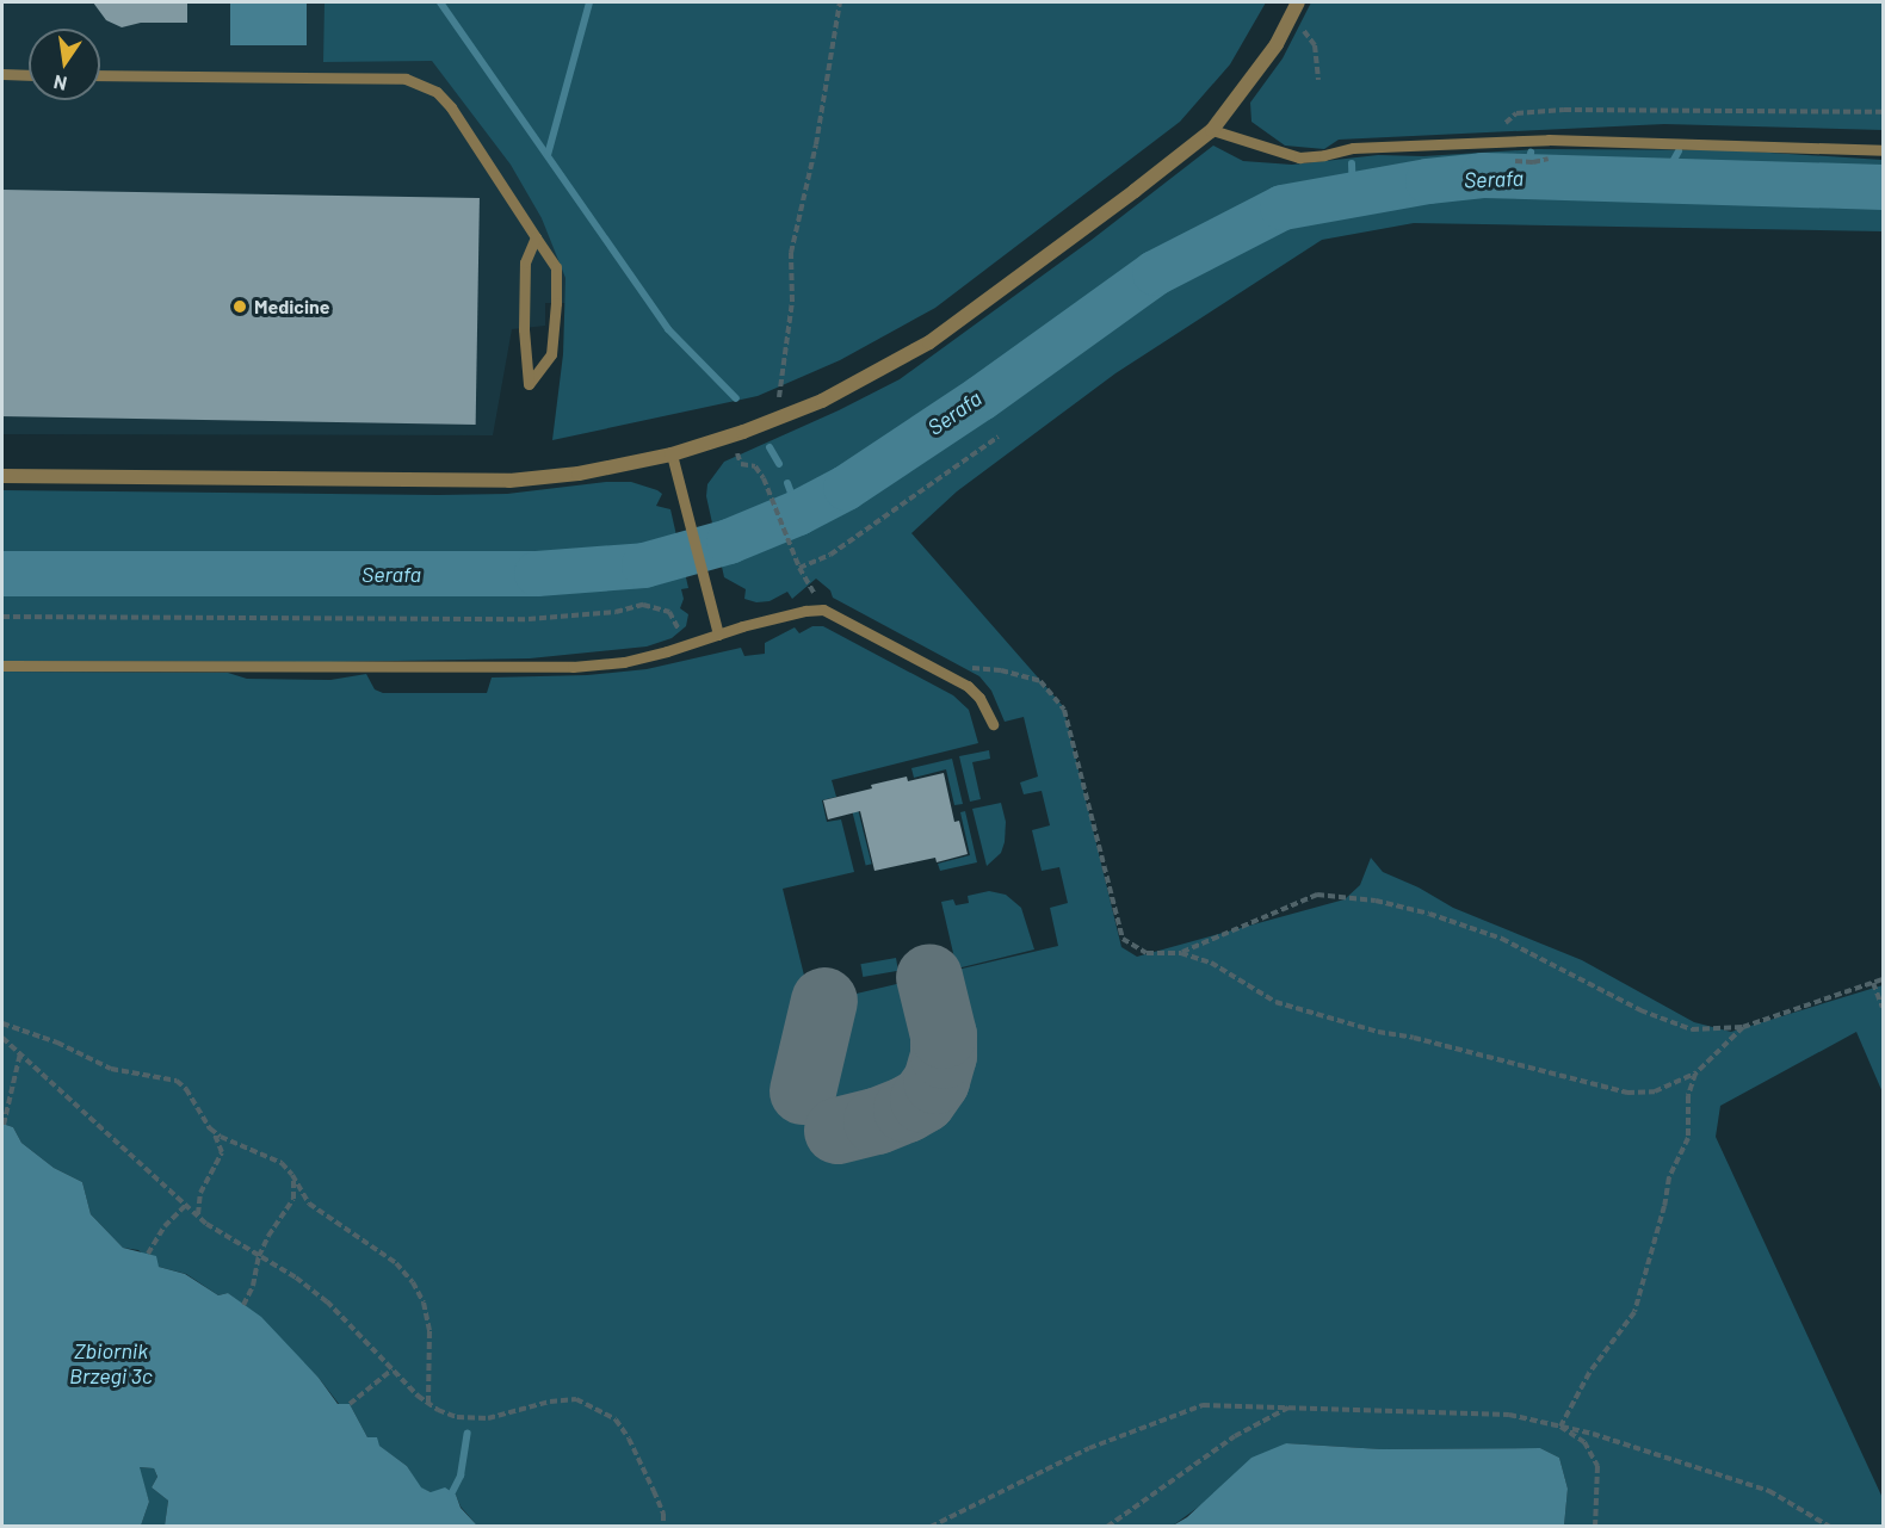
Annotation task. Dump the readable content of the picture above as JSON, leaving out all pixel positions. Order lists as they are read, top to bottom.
{
  "water": ["Serafa", "Zbiornik Brzegi 3c"],
  "places": ["Medicine"],
  "north": "bottom"
}
